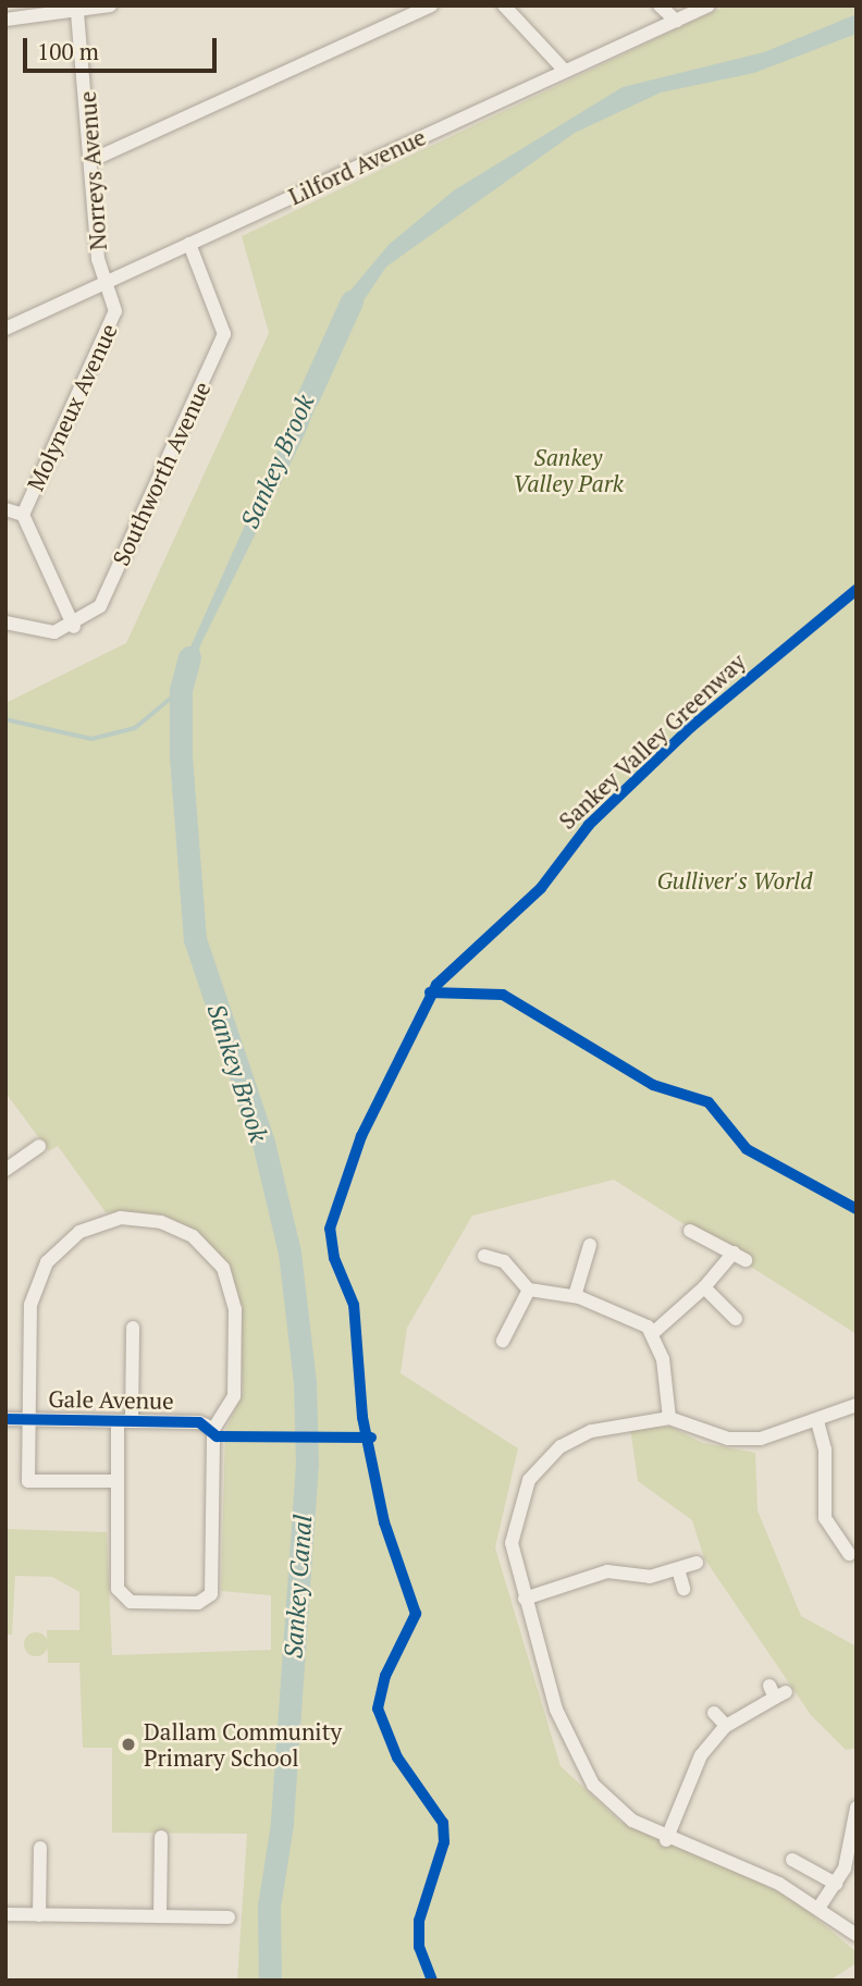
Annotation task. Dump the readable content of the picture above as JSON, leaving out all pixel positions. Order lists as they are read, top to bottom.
{
  "streets": {
    "street": [
      "Lilford Avenue",
      "Norreys Avenue",
      "Molyneux Avenue",
      "Southworth Avenue",
      "Gale Avenue"
    ],
    "cycle path": ["Sankey Valley Greenway"]
  },
  "crossings": [
    ["Lilford Avenue", "Norreys Avenue"],
    ["Lilford Avenue", "Molyneux Avenue"],
    ["Lilford Avenue", "Southworth Avenue"],
    ["Norreys Avenue", "Molyneux Avenue"]
  ],
  "water": ["Sankey Brook", "Sankey Canal"],
  "parks": ["Sankey Valley Park", "Gulliver's World"],
  "places": ["Dallam Community Primary School"],
  "scale_bar": "100 m"
}
